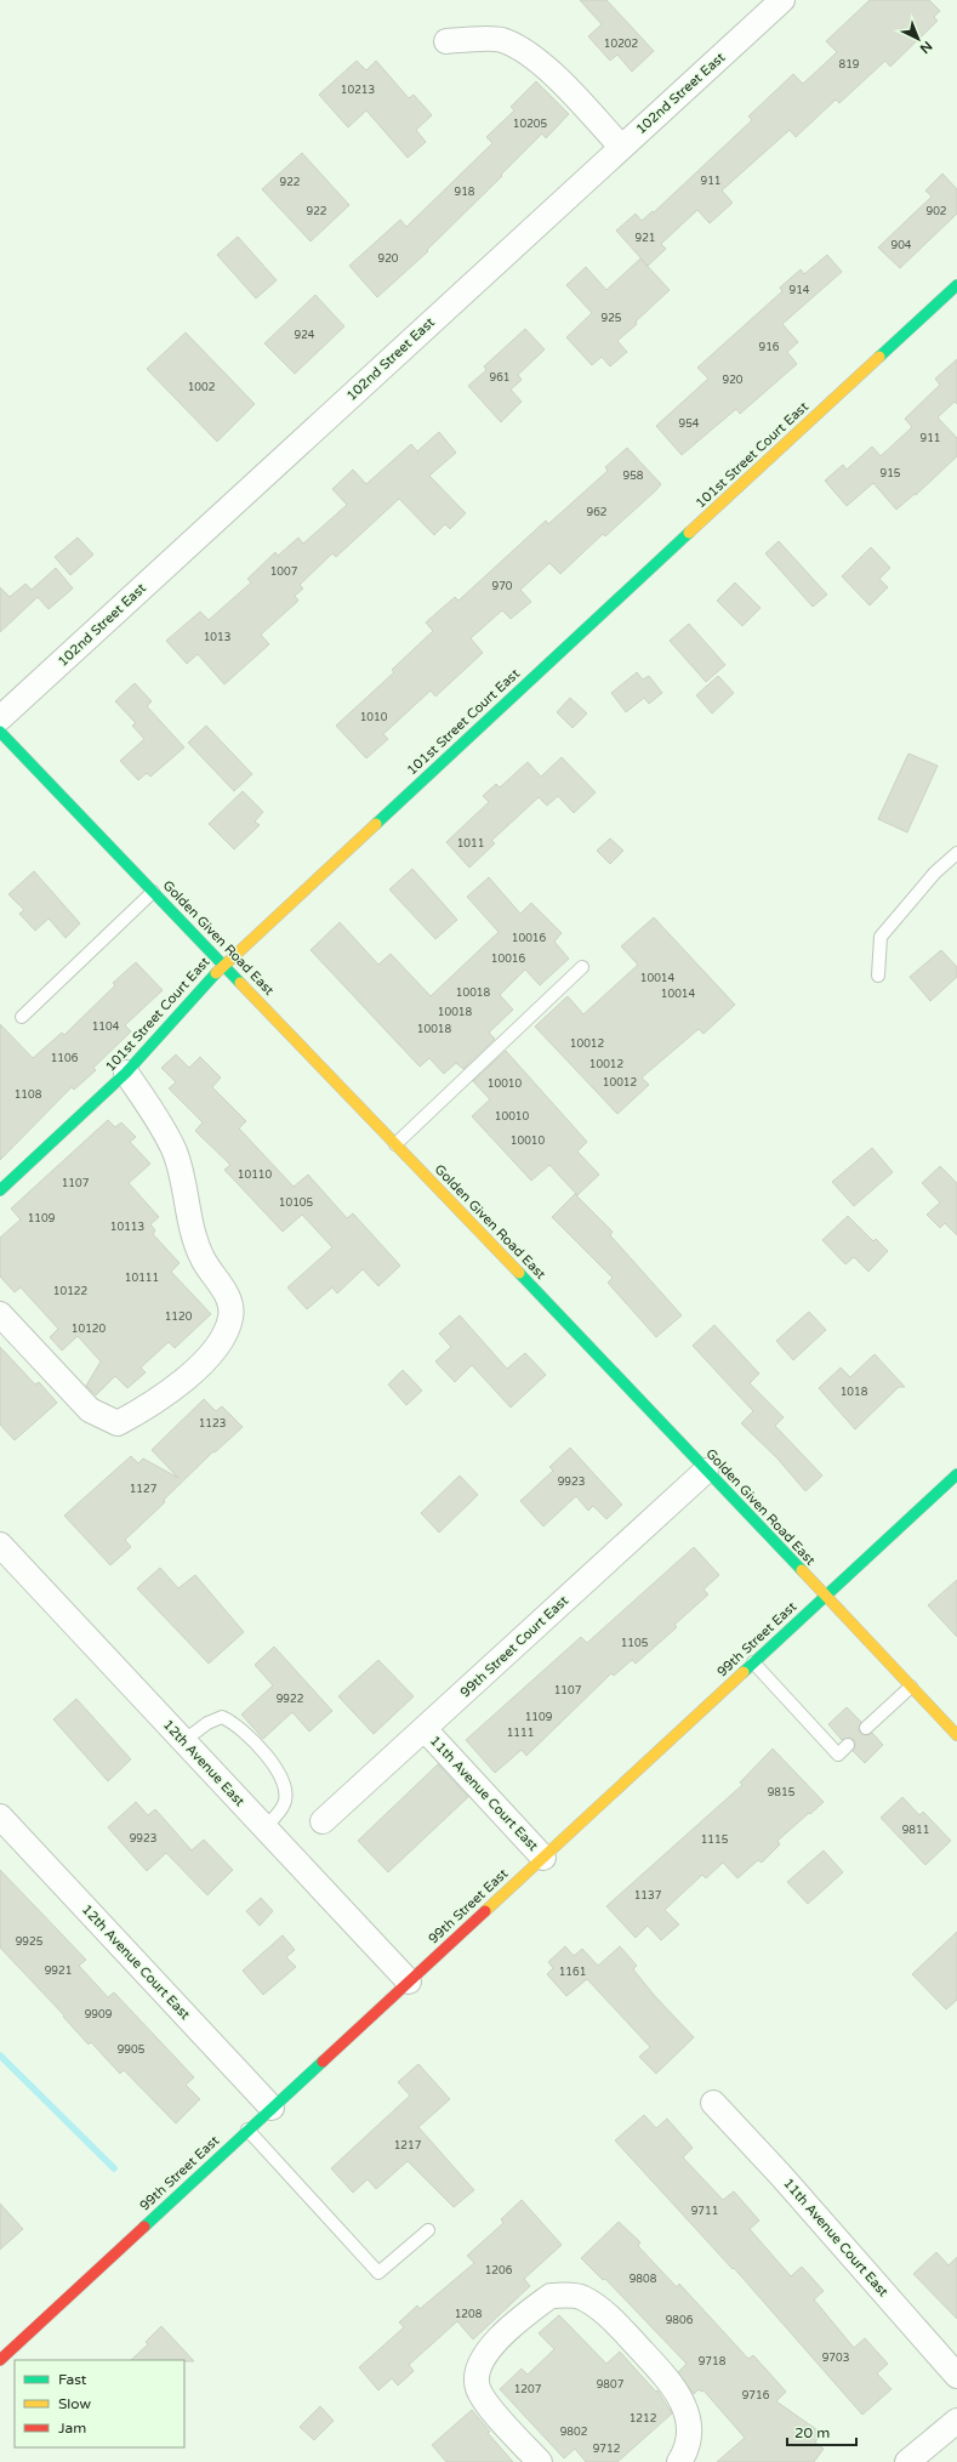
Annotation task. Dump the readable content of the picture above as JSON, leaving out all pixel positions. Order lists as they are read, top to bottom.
{
  "streets": {
    "street": [
      "102nd Street East",
      "101st Street Court East",
      "Golden Given Road East",
      "99th Street East",
      "99th Street Court East",
      "12th Avenue East",
      "11th Avenue Court East",
      "12th Avenue Court East"
    ]
  },
  "crossings": [
    ["101st Street Court East", "Golden Given Road East"],
    ["Golden Given Road East", "99th Street East"],
    ["Golden Given Road East", "99th Street Court East"],
    ["99th Street East", "12th Avenue East"],
    ["99th Street East", "11th Avenue Court East"],
    ["99th Street East", "12th Avenue Court East"],
    ["99th Street Court East", "11th Avenue Court East"]
  ],
  "house_numbers": [
    "10202",
    "819",
    "10213",
    "10205",
    "911",
    "922",
    "918",
    "922",
    "902",
    "921",
    "904",
    "920",
    "914",
    "925",
    "924",
    "916",
    "961",
    "920",
    "1002",
    "954",
    "911",
    "915",
    "958",
    "962",
    "1007",
    "970",
    "1013",
    "1010",
    "1011",
    "10016",
    "10016",
    "10014",
    "10018",
    "10014",
    "10018",
    "1104",
    "10018",
    "10012",
    "1106",
    "10012",
    "10012",
    "10010",
    "1108",
    "10010",
    "10010",
    "10110",
    "1107",
    "10105",
    "1109",
    "10113",
    "10111",
    "10122",
    "1120",
    "10120",
    "1018",
    "1123",
    "9923",
    "1127",
    "1105",
    "1107",
    "9922",
    "1109",
    "1111",
    "9815",
    "9811",
    "9923",
    "1115",
    "1137",
    "9925",
    "9921",
    "1161",
    "9909",
    "9905",
    "1217",
    "9711",
    "1206",
    "9808",
    "1208",
    "9806",
    "9703",
    "9718",
    "9807",
    "1207",
    "9716",
    "1212",
    "9802",
    "9712"
  ],
  "legend": ["Fast", "Slow", "Jam"],
  "scale_bar": "20 m",
  "north": "bottom right"
}
